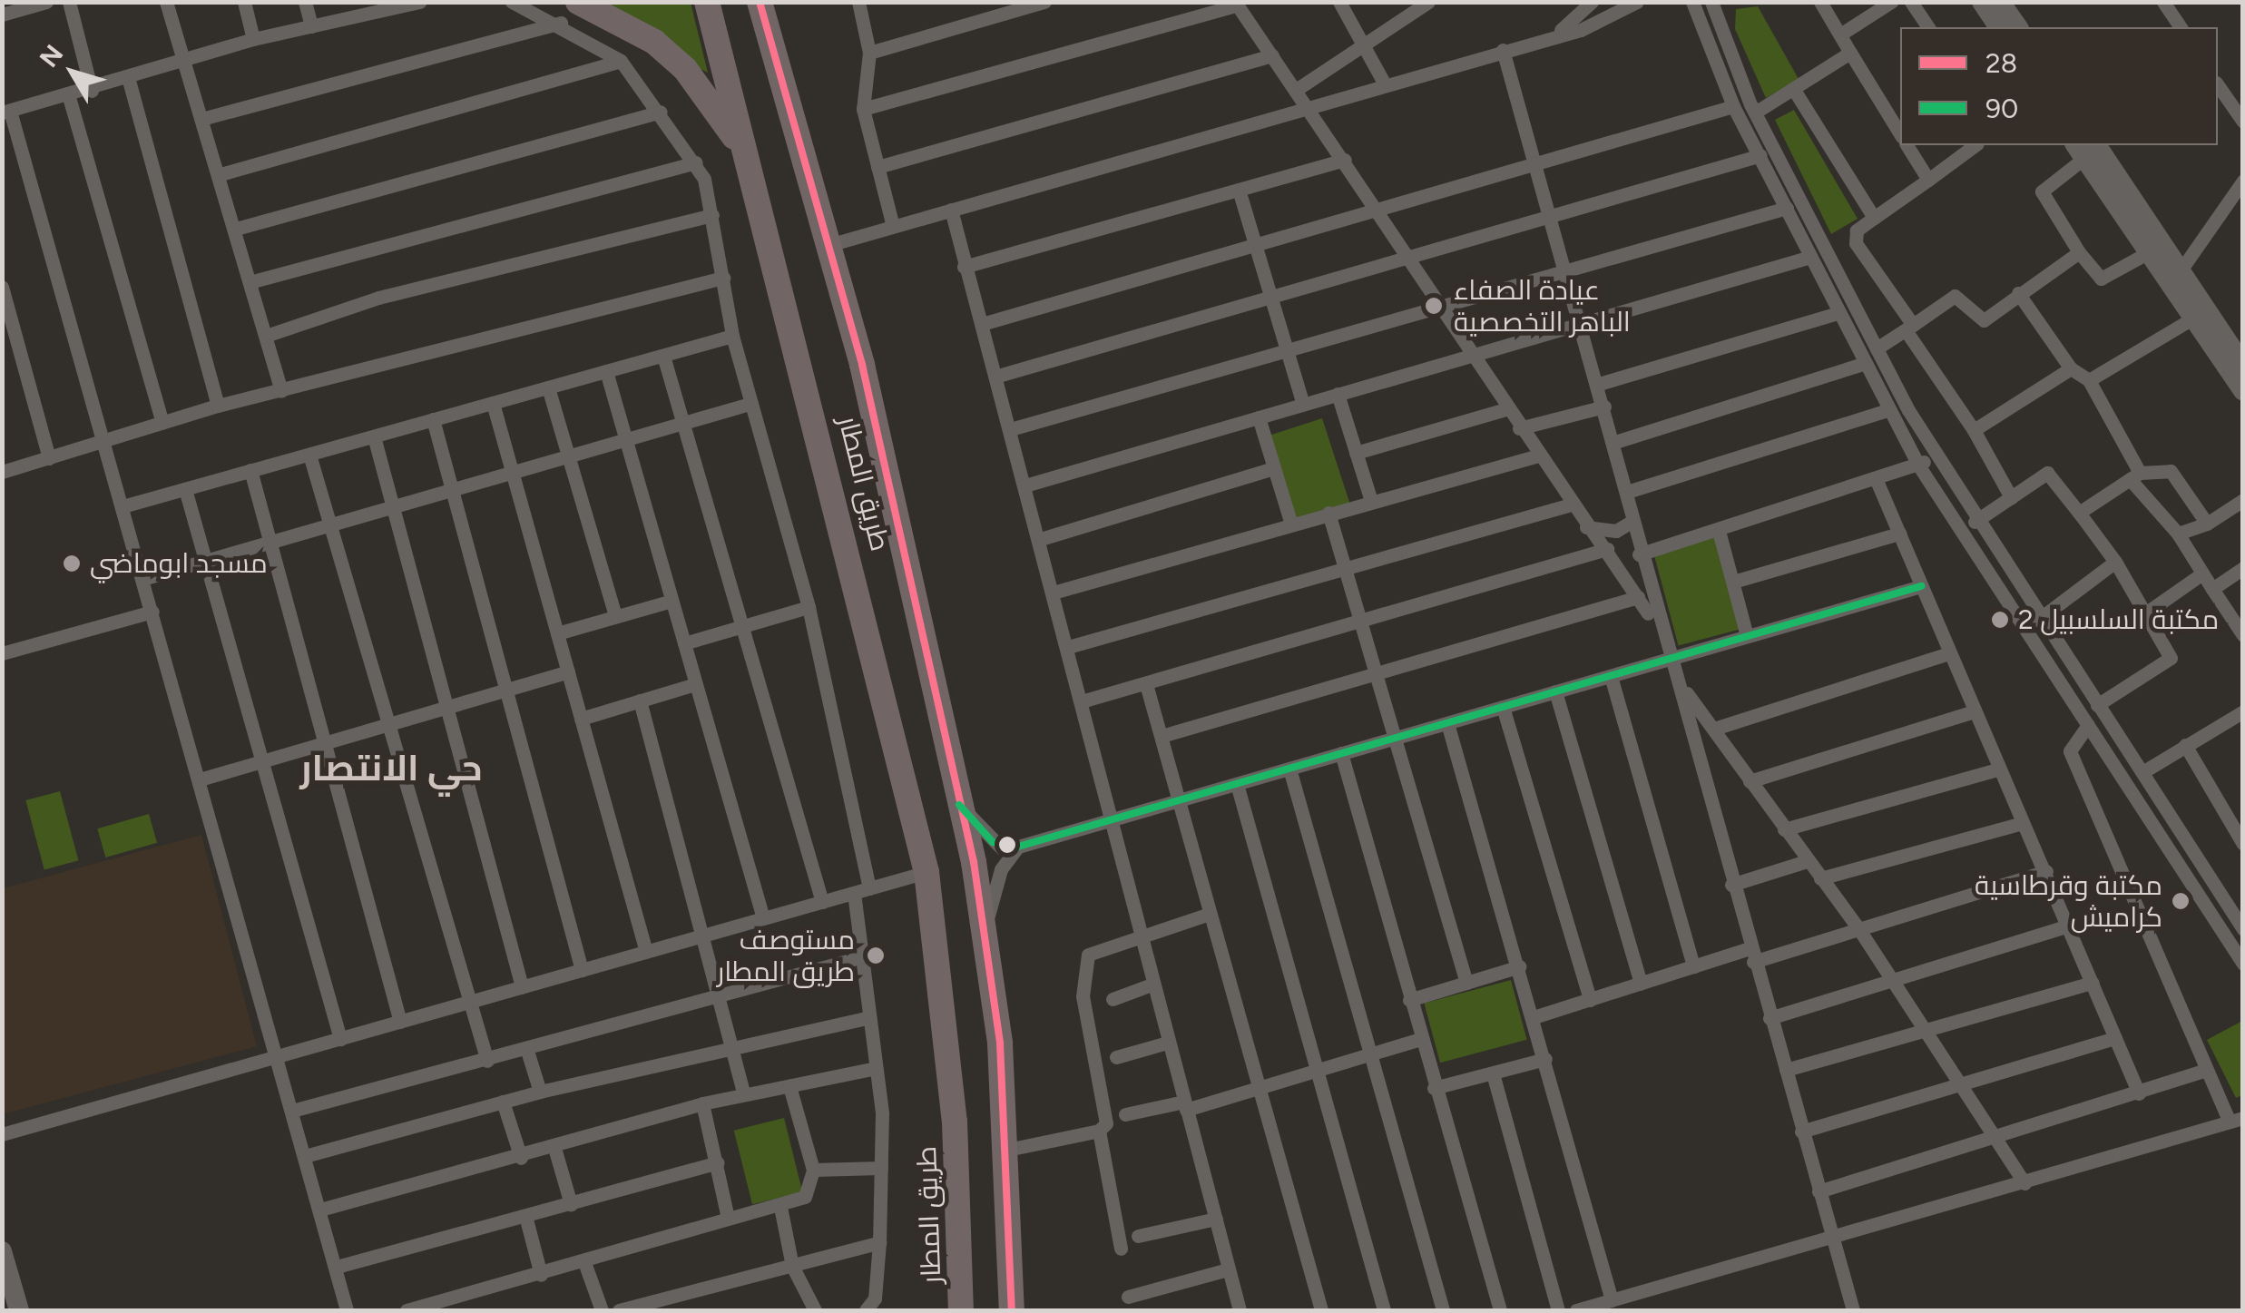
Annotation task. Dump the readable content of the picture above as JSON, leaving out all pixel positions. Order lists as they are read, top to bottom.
{
  "streets": {
    "highway": ["طريق المطار"]
  },
  "districts": ["حي الانتصار"],
  "places": [
    "عيادة الصفاء الباهر التخصصية",
    "مسجد ابوماضي",
    "مكتبة السلسبيل 2",
    "مكتبة وقرطاسية كراميش",
    "مستوصف طريق المطار"
  ],
  "lines": ["transit line 28", "transit line 90"],
  "legend": ["28", "90"],
  "north": "top left"
}
